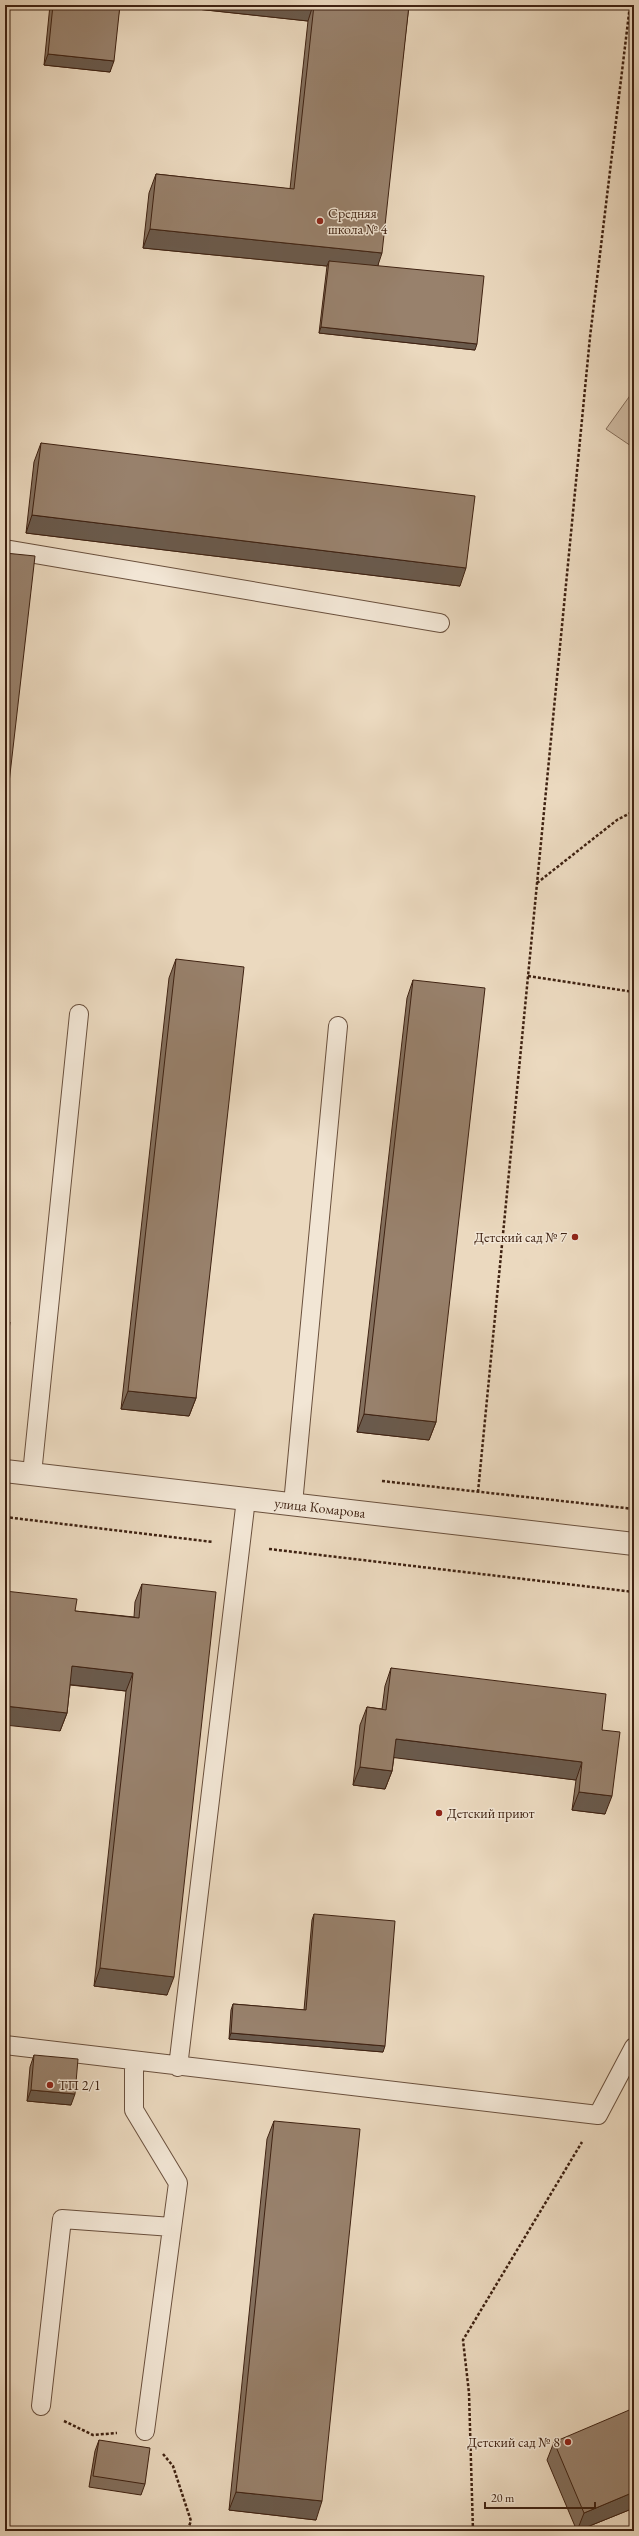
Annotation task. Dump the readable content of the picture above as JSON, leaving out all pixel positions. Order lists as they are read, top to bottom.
{
  "streets": {
    "street": ["улица Комарова"]
  },
  "places": [
    "Средняя школа № 4",
    "Детский сад № 7",
    "Детский приют",
    "ТП 2/1",
    "Детский сад № 8"
  ],
  "scale_bar": "20 m"
}
